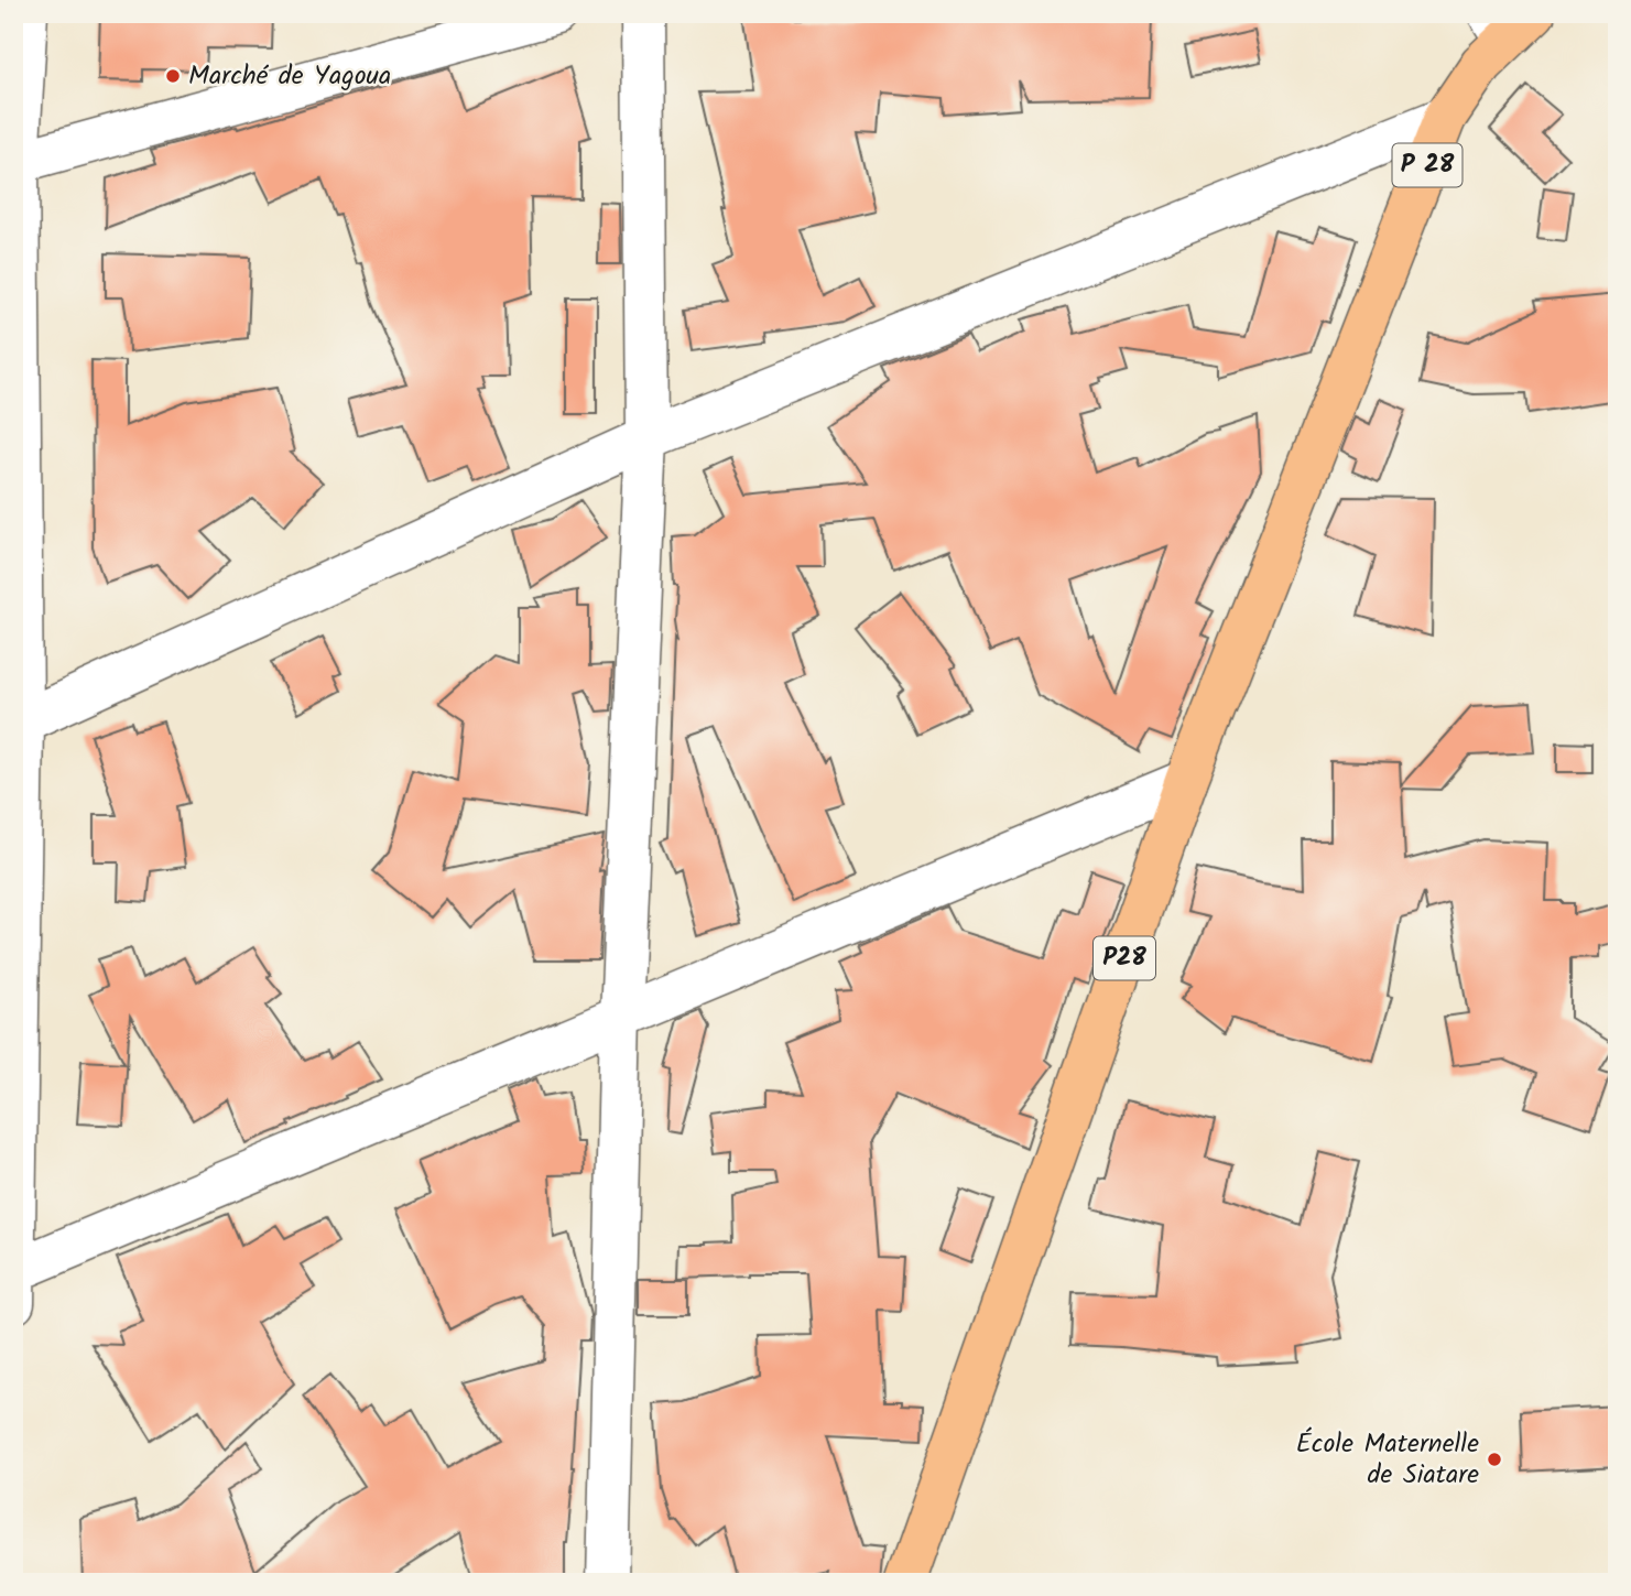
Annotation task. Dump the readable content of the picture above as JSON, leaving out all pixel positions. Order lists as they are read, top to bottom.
{
  "streets": {
    "main road": ["P 28", "P28"]
  },
  "crossings": [
    ["P 28", "P28"]
  ],
  "places": ["Marché de Yagoua", "École Maternelle de Siatare"]
}
